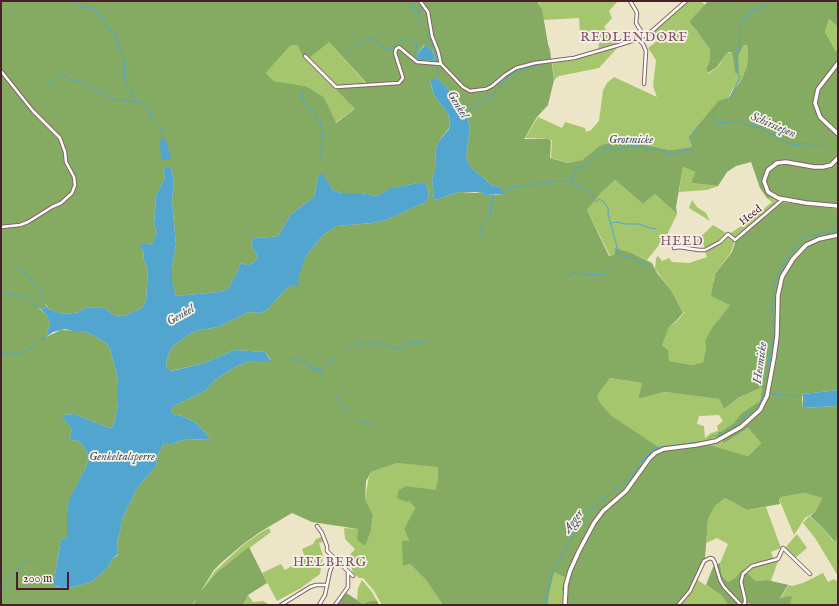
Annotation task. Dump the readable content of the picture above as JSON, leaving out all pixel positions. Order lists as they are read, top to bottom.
{
  "streets": {
    "street": ["Heed"]
  },
  "districts": ["REDLENDORF", "HEED", "HELBERG"],
  "water": [
    "Genkel",
    "Schirsiepen",
    "Grotmicke",
    "Hesmicke",
    "Genkeltalsperre",
    "Agger"
  ],
  "scale_bar": "200 m"
}
